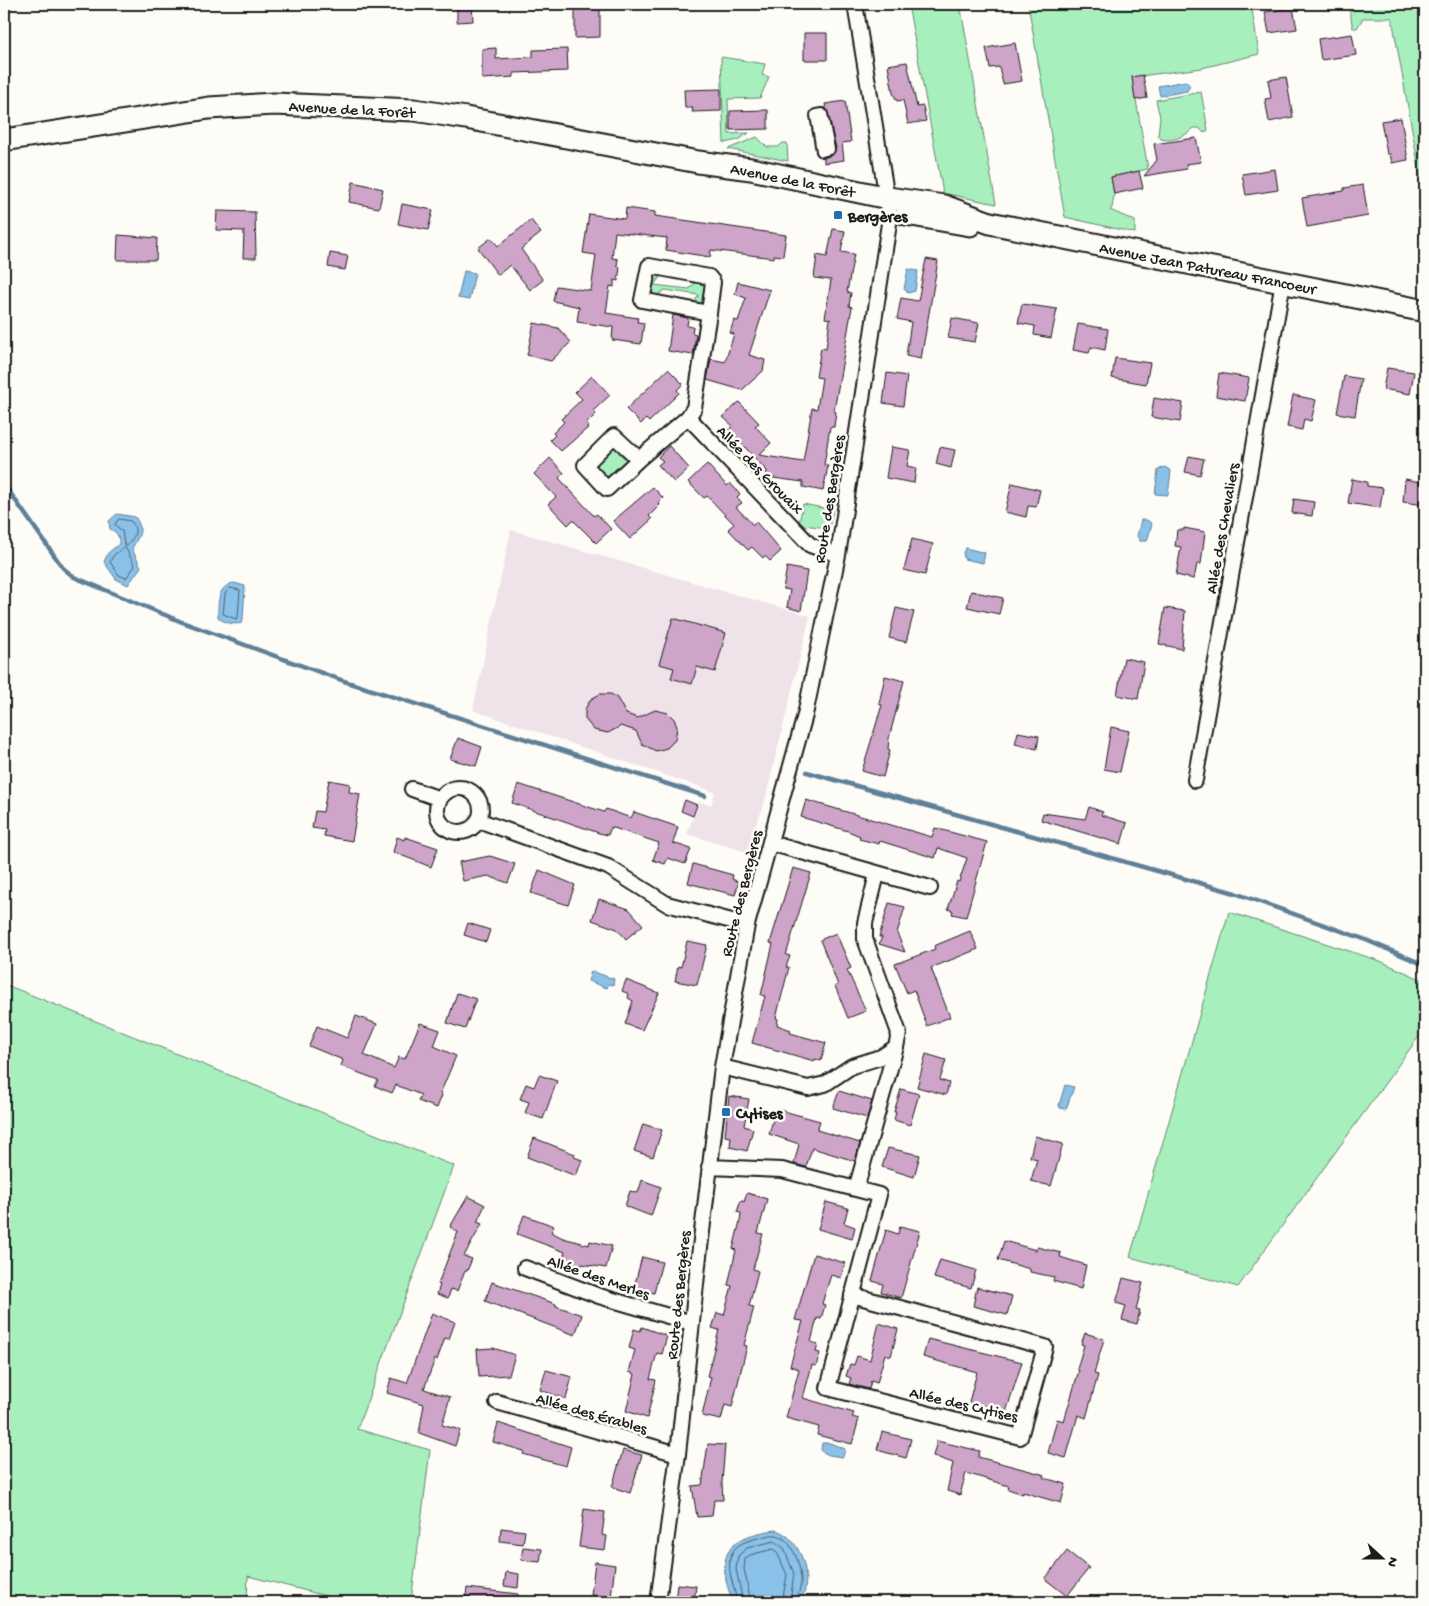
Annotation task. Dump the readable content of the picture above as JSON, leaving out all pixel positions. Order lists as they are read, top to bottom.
{
  "streets": {
    "main road": ["Avenue de la Forêt", "Avenue Jean Patureau Francoeur"],
    "street": [
      "Allée des Grouaix",
      "Route des Bergères",
      "Allée des Chevaliers",
      "Allée des Merles",
      "Allée des Cytises",
      "Allée des Érables"
    ]
  },
  "crossings": [
    ["Avenue de la Forêt", "Avenue Jean Patureau Francoeur"],
    ["Avenue de la Forêt", "Route des Bergères"],
    ["Avenue Jean Patureau Francoeur", "Route des Bergères"],
    ["Avenue Jean Patureau Francoeur", "Allée des Chevaliers"],
    ["Allée des Grouaix", "Route des Bergères"],
    ["Route des Bergères", "Allée des Merles"],
    ["Route des Bergères", "Allée des Cytises"],
    ["Route des Bergères", "Allée des Érables"]
  ],
  "places": {
    "transit": ["Bergères", "Cytises"]
  },
  "north": "right"
}
